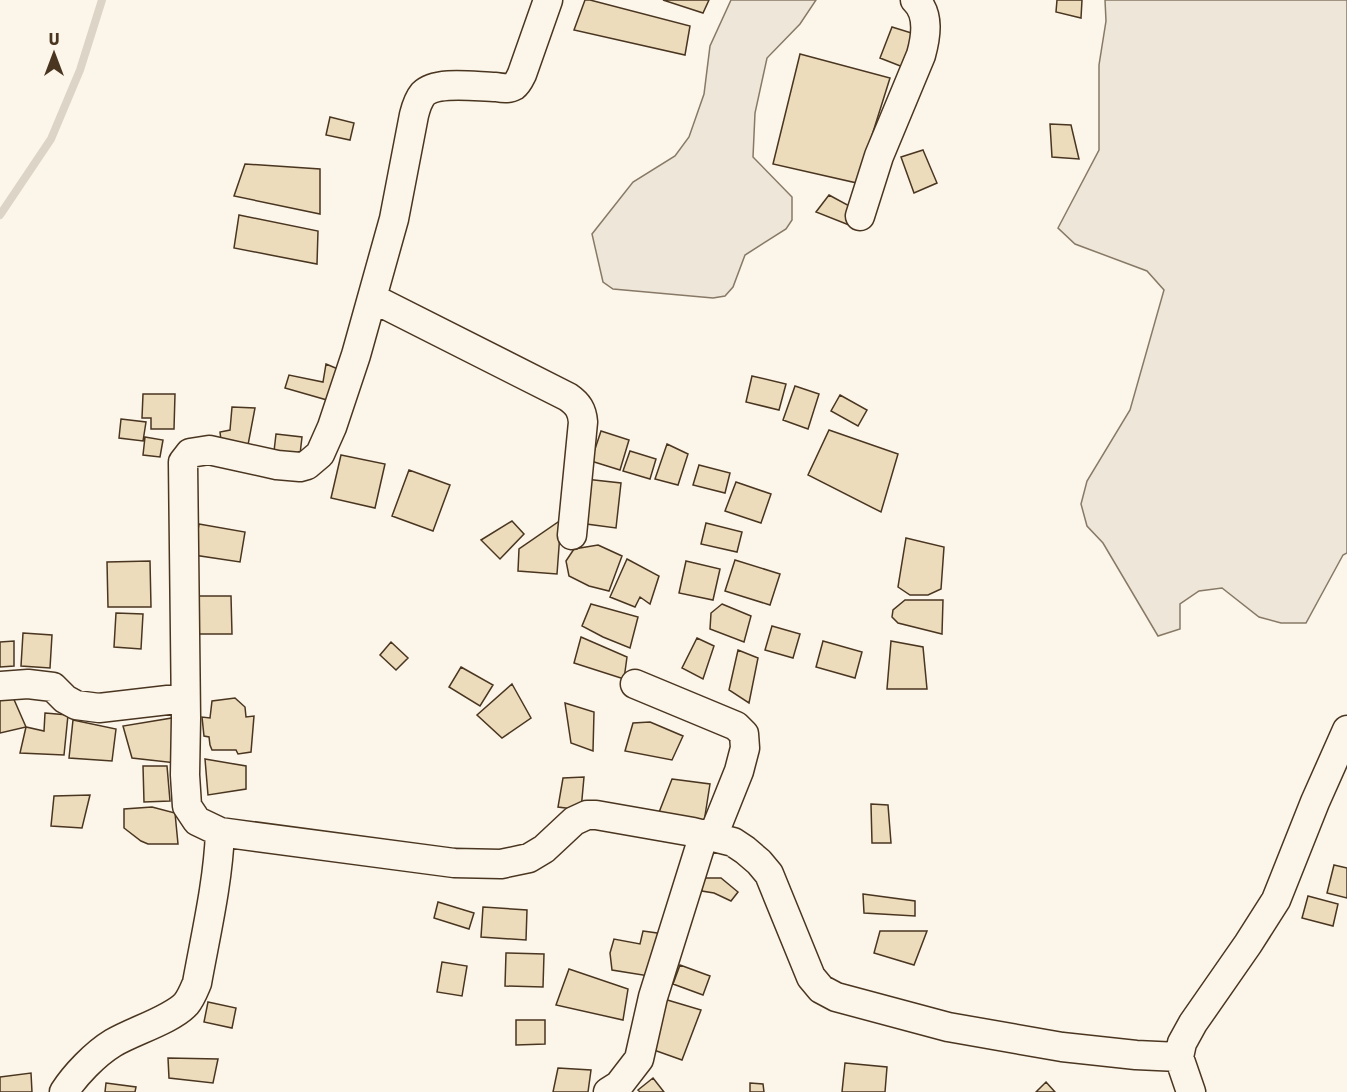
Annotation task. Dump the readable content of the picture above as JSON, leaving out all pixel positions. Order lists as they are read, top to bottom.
{
  "north": "top"
}
